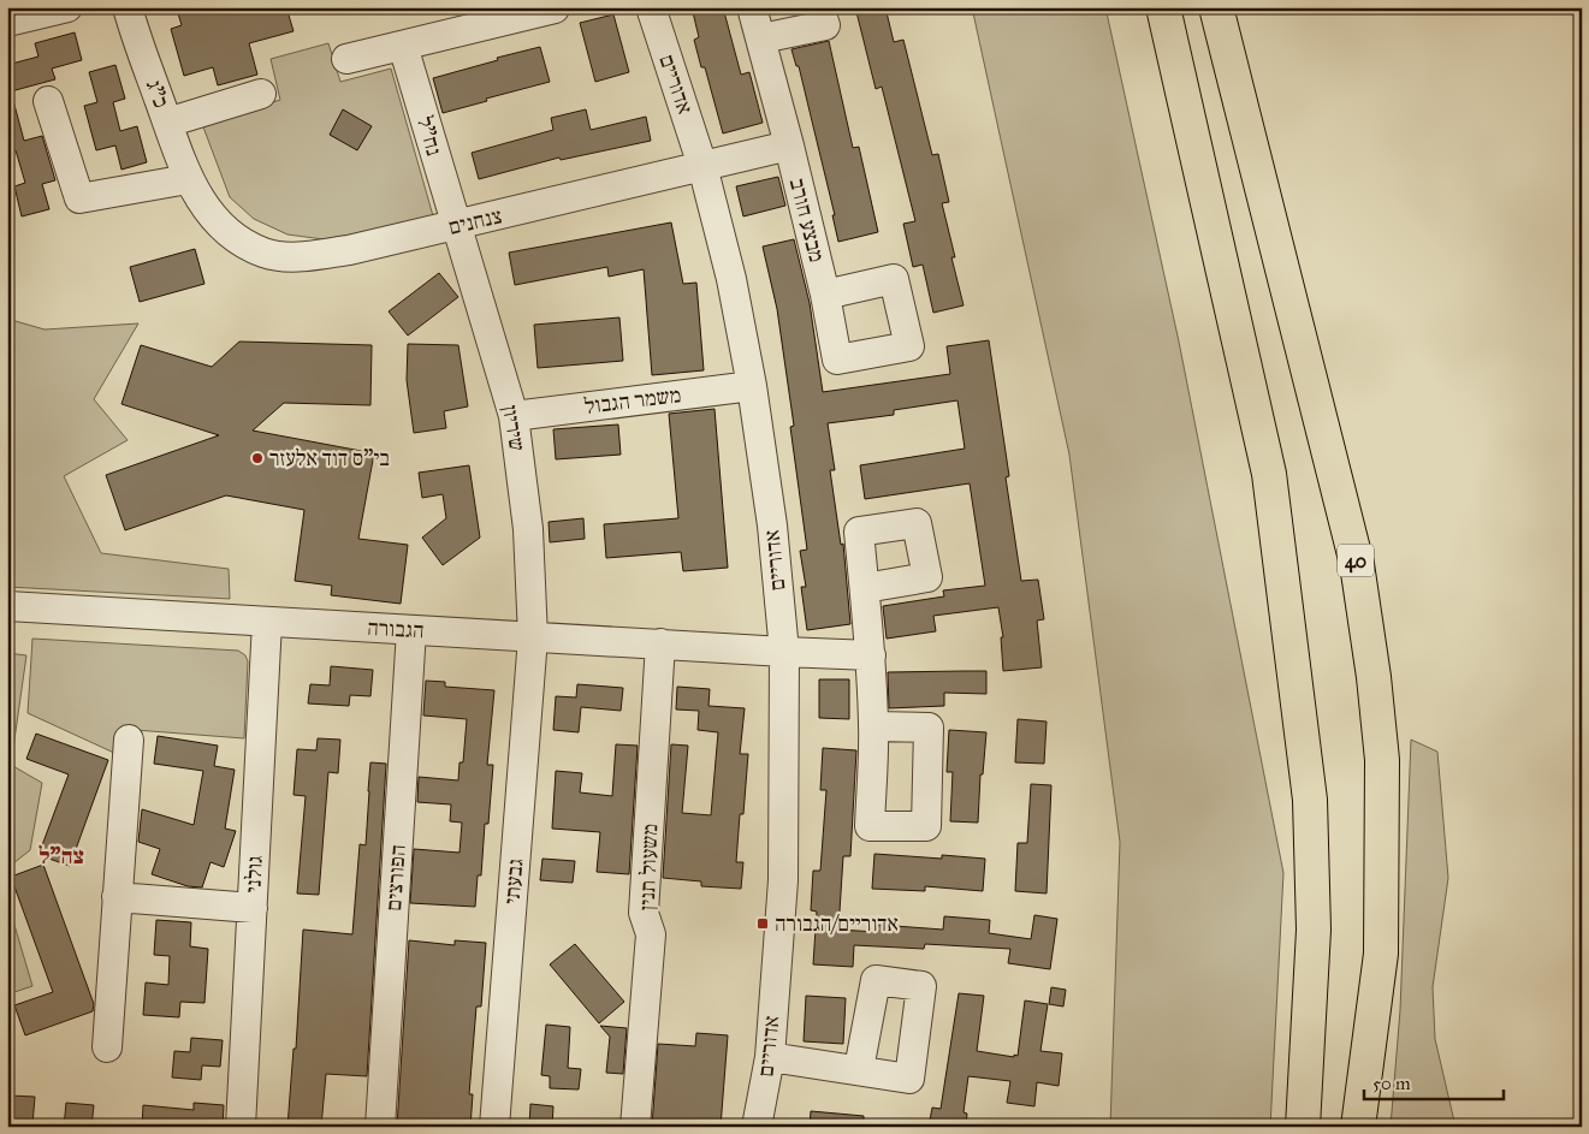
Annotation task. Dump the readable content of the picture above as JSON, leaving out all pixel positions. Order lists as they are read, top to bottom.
{
  "streets": {
    "highway": ["40"],
    "street": [
      "אדוריים",
      "כ\"ג",
      "נח\"ל",
      "מבצע חורב",
      "צנחנים",
      "משמר הגבול",
      "שיריון",
      "הגבורה",
      "משעול תנין",
      "גולני",
      "הפורצים",
      "גבעתי"
    ]
  },
  "crossings": [
    ["אדוריים", "צנחנים"],
    ["אדוריים", "משמר הגבול"],
    ["אדוריים", "הגבורה"],
    ["כ\"ג", "צנחנים"],
    ["נח\"ל", "צנחנים"],
    ["נח\"ל", "שיריון"],
    ["מבצע חורב", "צנחנים"],
    ["צנחנים", "שיריון"],
    ["משמר הגבול", "שיריון"],
    ["שיריון", "הגבורה"],
    ["שיריון", "גבעתי"],
    ["הגבורה", "משעול תנין"],
    ["הגבורה", "גולני"],
    ["הגבורה", "הפורצים"],
    ["הגבורה", "גבעתי"]
  ],
  "districts": ["צה\"ל"],
  "places": {
    "other": ["בי\"ס דוד אלעזר"],
    "transit": ["אדוריים/הגבורה"]
  },
  "scale_bar": "50 m"
}
